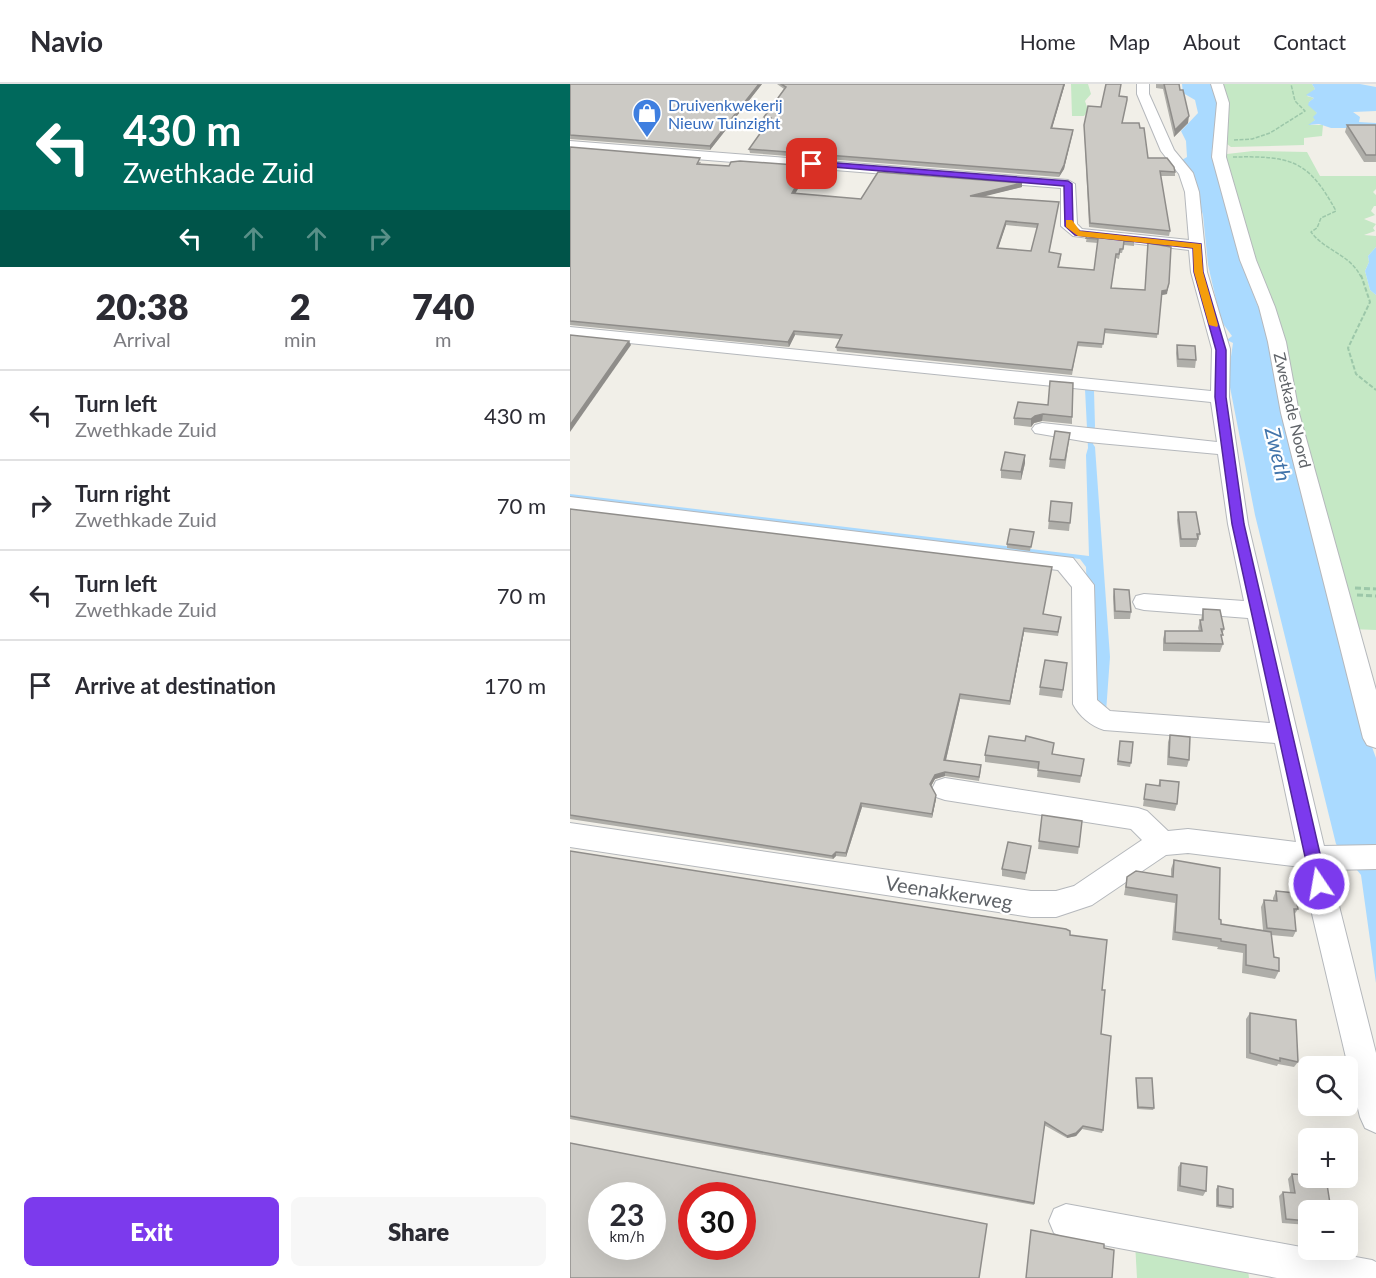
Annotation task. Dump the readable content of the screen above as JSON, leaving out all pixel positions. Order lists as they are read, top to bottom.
{
  "streets": {
    "street": ["Zwetkade Noord", "Veenakkerweg"]
  },
  "water": ["Zweth"],
  "places": {
    "shop": ["Druivenkwekerij Nieuw Tuinzight"]
  },
  "page": {
    "header": "Navio",
    "nav": [
      "Home",
      "Map",
      "About",
      "Contact"
    ],
    "turn": ["430 m", "Zwethkade Zuid"],
    "eta": [
      "20:38",
      "Arrival",
      "2",
      "min",
      "740",
      "m"
    ],
    "list": [
      {
        "name": "Turn left",
        "note": "Zwethkade Zuid",
        "value": "430 m"
      },
      {
        "name": "Turn right",
        "note": "Zwethkade Zuid",
        "value": "70 m"
      },
      {
        "name": "Turn left",
        "note": "Zwethkade Zuid",
        "value": "70 m"
      },
      {
        "name": "Arrive at destination",
        "value": "170 m"
      }
    ],
    "map_buttons": ["+", "−"],
    "speed": "23 km/h",
    "limit": "30",
    "buttons": ["Exit", "Share"]
  }
}
